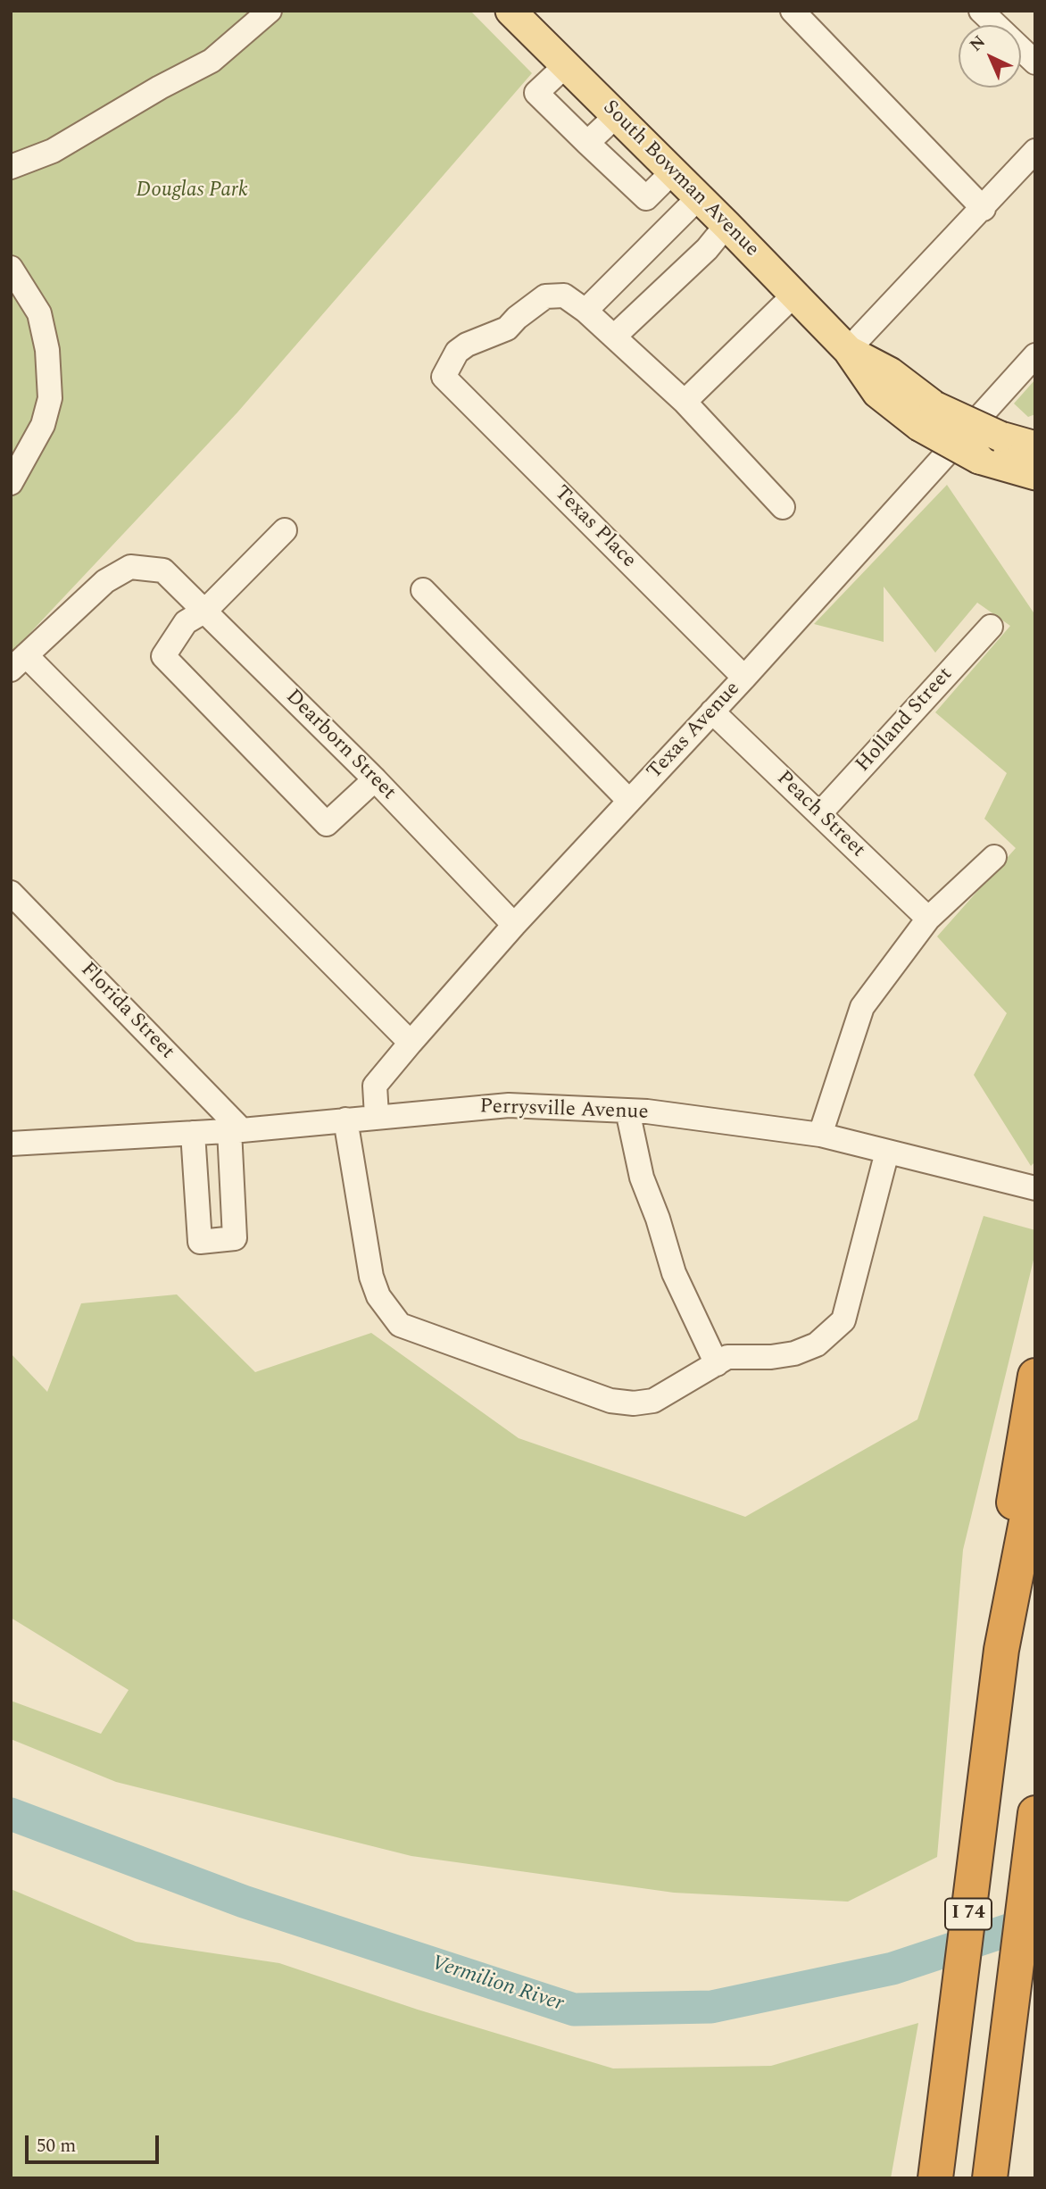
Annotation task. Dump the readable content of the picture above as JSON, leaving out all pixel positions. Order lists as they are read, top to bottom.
{
  "streets": {
    "highway": ["I 74"],
    "main road": ["South Bowman Avenue"],
    "street": [
      "Texas Place",
      "Holland Street",
      "Texas Avenue",
      "Dearborn Street",
      "Peach Street",
      "Florida Street",
      "Perrysville Avenue"
    ]
  },
  "crossings": [
    ["Texas Place", "Texas Avenue"],
    ["Holland Street", "Peach Street"],
    ["Texas Avenue", "Dearborn Street"],
    ["Texas Avenue", "Peach Street"],
    ["Texas Avenue", "Perrysville Avenue"],
    ["Florida Street", "Perrysville Avenue"]
  ],
  "water": ["Vermilion River"],
  "parks": ["Douglas Park"],
  "scale_bar": "50 m",
  "north": "top left"
}
